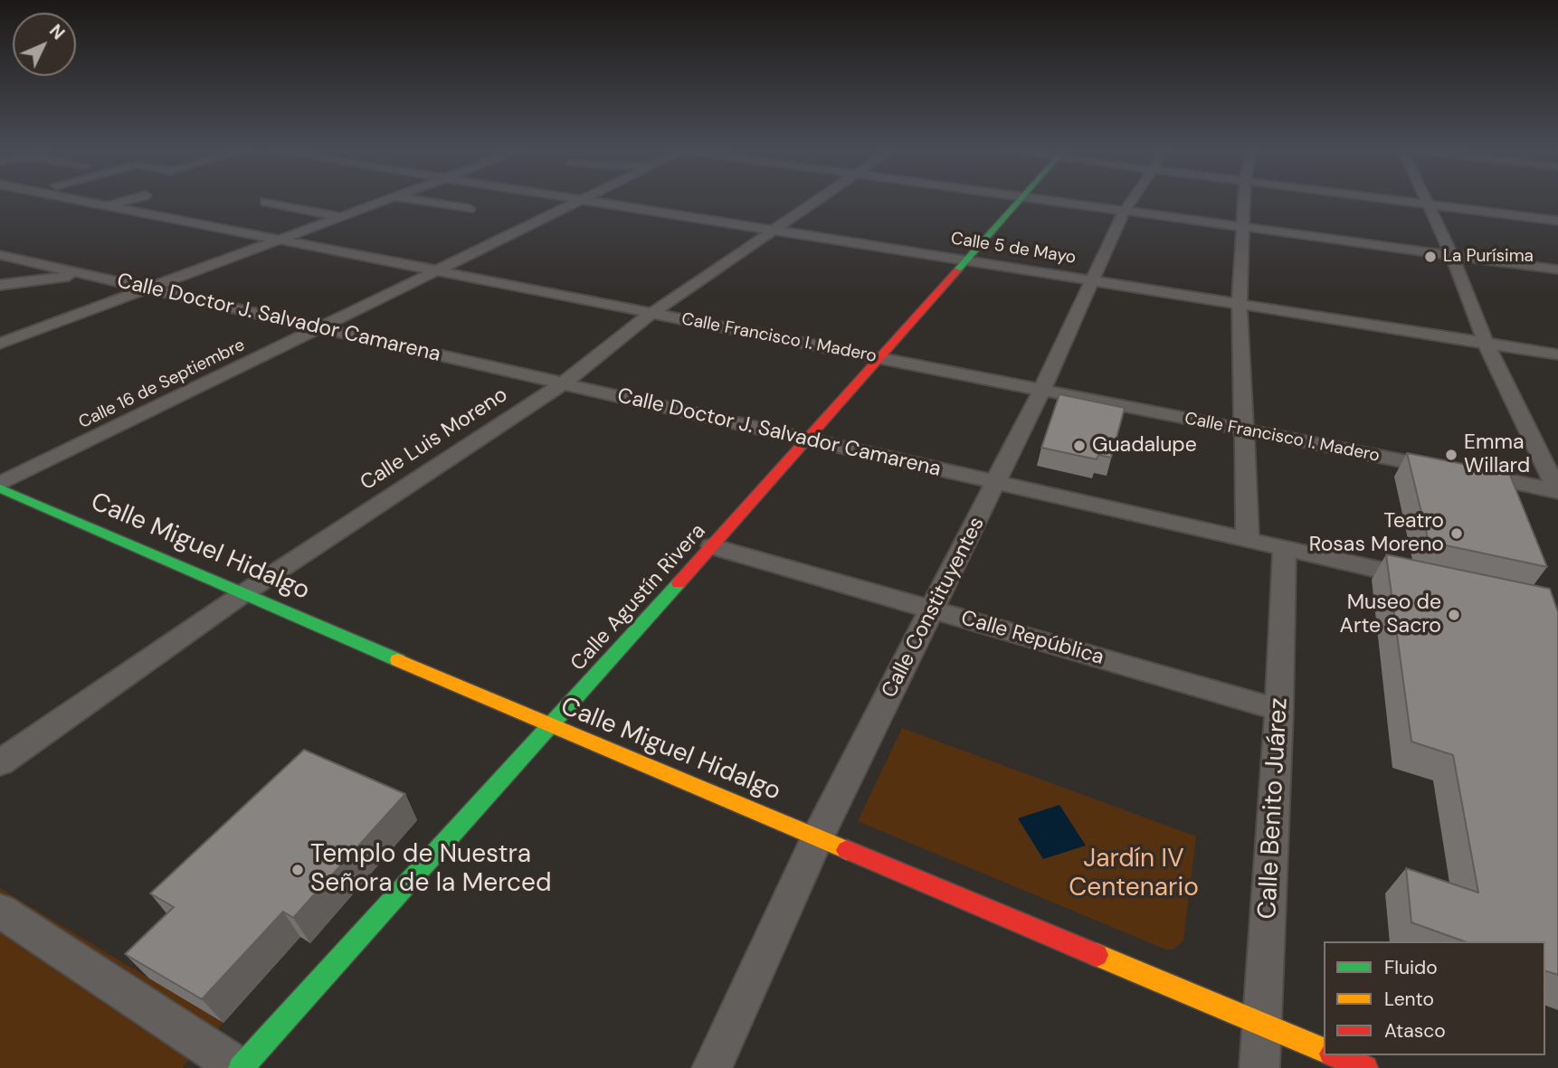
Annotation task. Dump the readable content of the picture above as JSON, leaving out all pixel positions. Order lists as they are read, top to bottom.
{
  "streets": {
    "main road": ["Calle Miguel Hidalgo", "Calle Agustín Rivera"],
    "street": [
      "Calle 5 de Mayo",
      "Calle Doctor J. Salvador Camarena",
      "Calle Francisco I. Madero",
      "Calle 16 de Septiembre",
      "Calle Luis Moreno",
      "Calle Constituyentes",
      "Calle República",
      "Calle Benito Juárez"
    ]
  },
  "crossings": [
    ["Calle 5 de Mayo", "Calle Luis Moreno"],
    ["Calle 5 de Mayo", "Calle Agustín Rivera"],
    ["Calle 5 de Mayo", "Calle Constituyentes"],
    ["Calle Doctor J. Salvador Camarena", "Calle 16 de Septiembre"],
    ["Calle Doctor J. Salvador Camarena", "Calle Luis Moreno"],
    ["Calle Doctor J. Salvador Camarena", "Calle Agustín Rivera"],
    ["Calle Doctor J. Salvador Camarena", "Calle Constituyentes"],
    ["Calle Doctor J. Salvador Camarena", "Calle Benito Juárez"],
    ["Calle Francisco I. Madero", "Calle 16 de Septiembre"],
    ["Calle Francisco I. Madero", "Calle Luis Moreno"],
    ["Calle Francisco I. Madero", "Calle Agustín Rivera"],
    ["Calle Francisco I. Madero", "Calle Constituyentes"],
    ["Calle 16 de Septiembre", "Calle Miguel Hidalgo"],
    ["Calle Luis Moreno", "Calle Miguel Hidalgo"],
    ["Calle Miguel Hidalgo", "Calle Agustín Rivera"],
    ["Calle Miguel Hidalgo", "Calle Constituyentes"],
    ["Calle Miguel Hidalgo", "Calle Benito Juárez"],
    ["Calle Agustín Rivera", "Calle República"],
    ["Calle Constituyentes", "Calle República"],
    ["Calle República", "Calle Benito Juárez"]
  ],
  "parks": ["Jardín IV Centenario"],
  "places": [
    "La Purísima",
    "Guadalupe",
    "Emma Willard",
    "Teatro Rosas Moreno",
    "Museo de Arte Sacro",
    "Templo de Nuestra Señora de la Merced"
  ],
  "legend": ["Fluido", "Lento", "Atasco"],
  "north": "top right"
}
